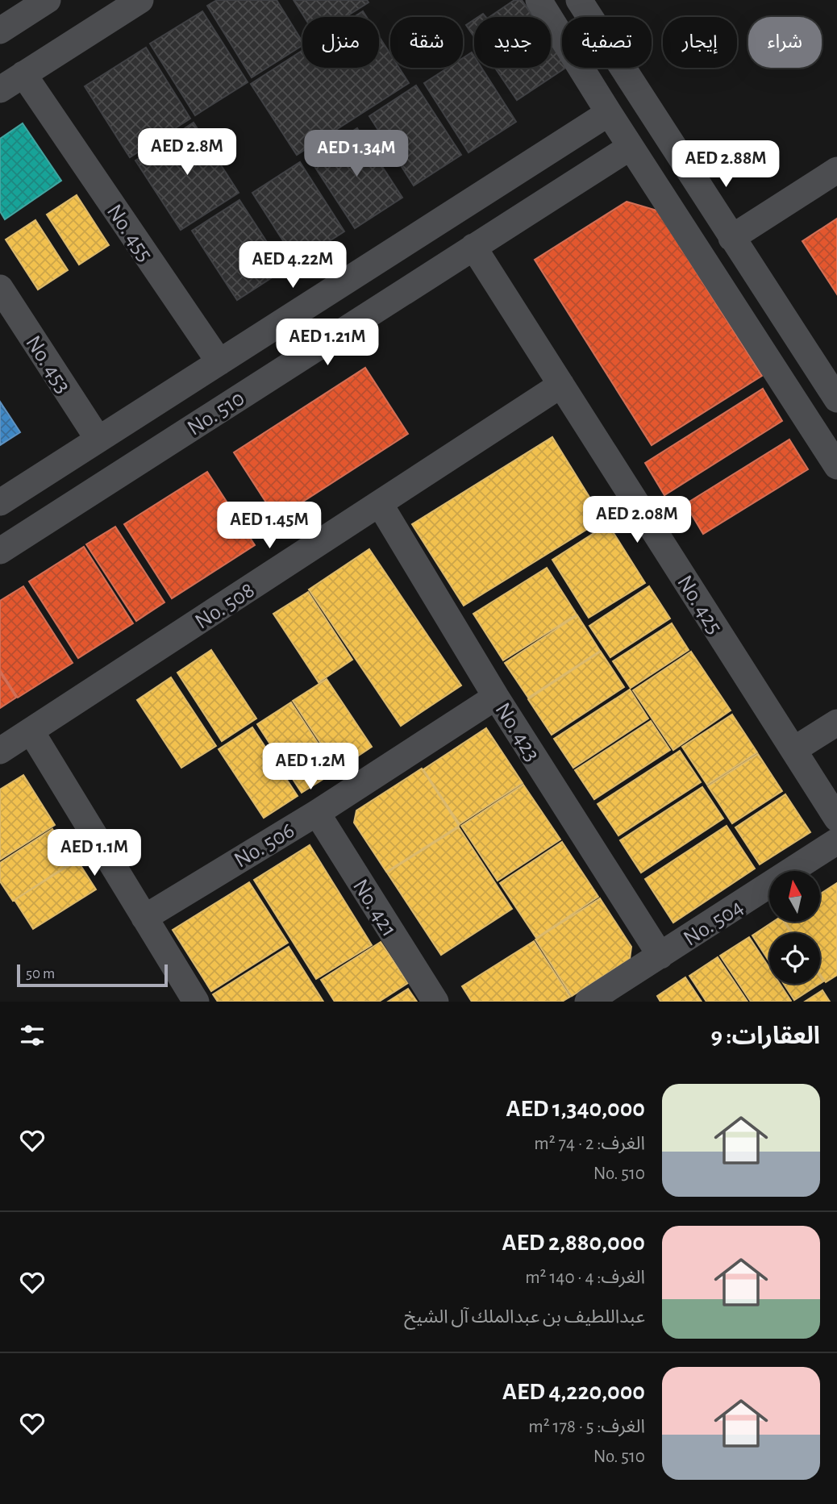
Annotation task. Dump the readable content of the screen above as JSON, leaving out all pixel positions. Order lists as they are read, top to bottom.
{
  "streets": {
    "street": [
      "No. 455",
      "No. 453",
      "No. 510",
      "No. 425",
      "No. 508",
      "No. 423",
      "No. 506",
      "No. 421",
      "No. 504"
    ]
  },
  "crossings": [
    ["No. 455", "No. 510"],
    ["No. 453", "No. 510"],
    ["No. 510", "No. 425"],
    ["No. 425", "No. 508"],
    ["No. 508", "No. 423"],
    ["No. 423", "No. 506"],
    ["No. 423", "No. 504"],
    ["No. 506", "No. 421"]
  ],
  "scale_bar": "50 m",
  "north": "top",
  "page": {
    "chip": [
      "شراء",
      "إيجار",
      "تصفية",
      "جديد",
      "شقة",
      "منزل"
    ],
    "price": [
      "AED 2.8M",
      "AED 1.34M",
      "AED 2.88M",
      "AED 4.22M",
      "AED 1.21M",
      "AED 2.08M",
      "AED 1.45M",
      "AED 1.2M",
      "AED 1.1M"
    ],
    "scale": "50 m",
    "heading": "العقارات: 9",
    "list": [
      {
        "name": "AED 1,340,000",
        "note": "الغرف: 2 · 74 m² · No. 510"
      },
      {
        "name": "AED 2,880,000",
        "note": "الغرف: 4 · 140 m² · عبداللطيف بن عبدالملك آل الشيخ"
      },
      {
        "name": "AED 4,220,000",
        "note": "الغرف: 5 · 178 m² · No. 510"
      }
    ]
  }
}
